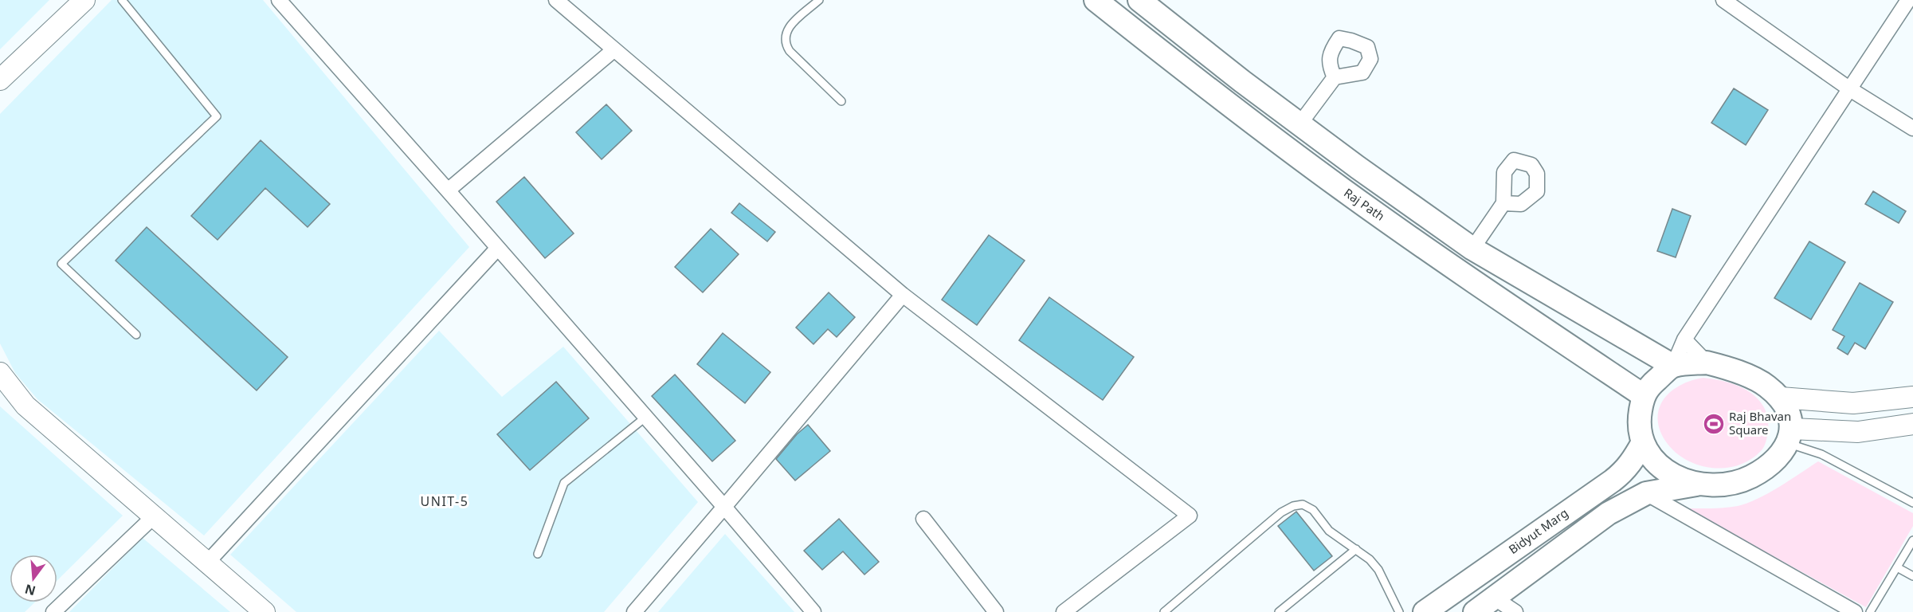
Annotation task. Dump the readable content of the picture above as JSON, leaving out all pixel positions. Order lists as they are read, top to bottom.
{
  "streets": {
    "main road": ["Raj Path", "Bidyut Marg"]
  },
  "crossings": [
    ["Raj Path", "Bidyut Marg"]
  ],
  "districts": ["UNIT-5"],
  "places": {
    "sports": ["Raj Bhavan Square"]
  },
  "north": "bottom"
}
